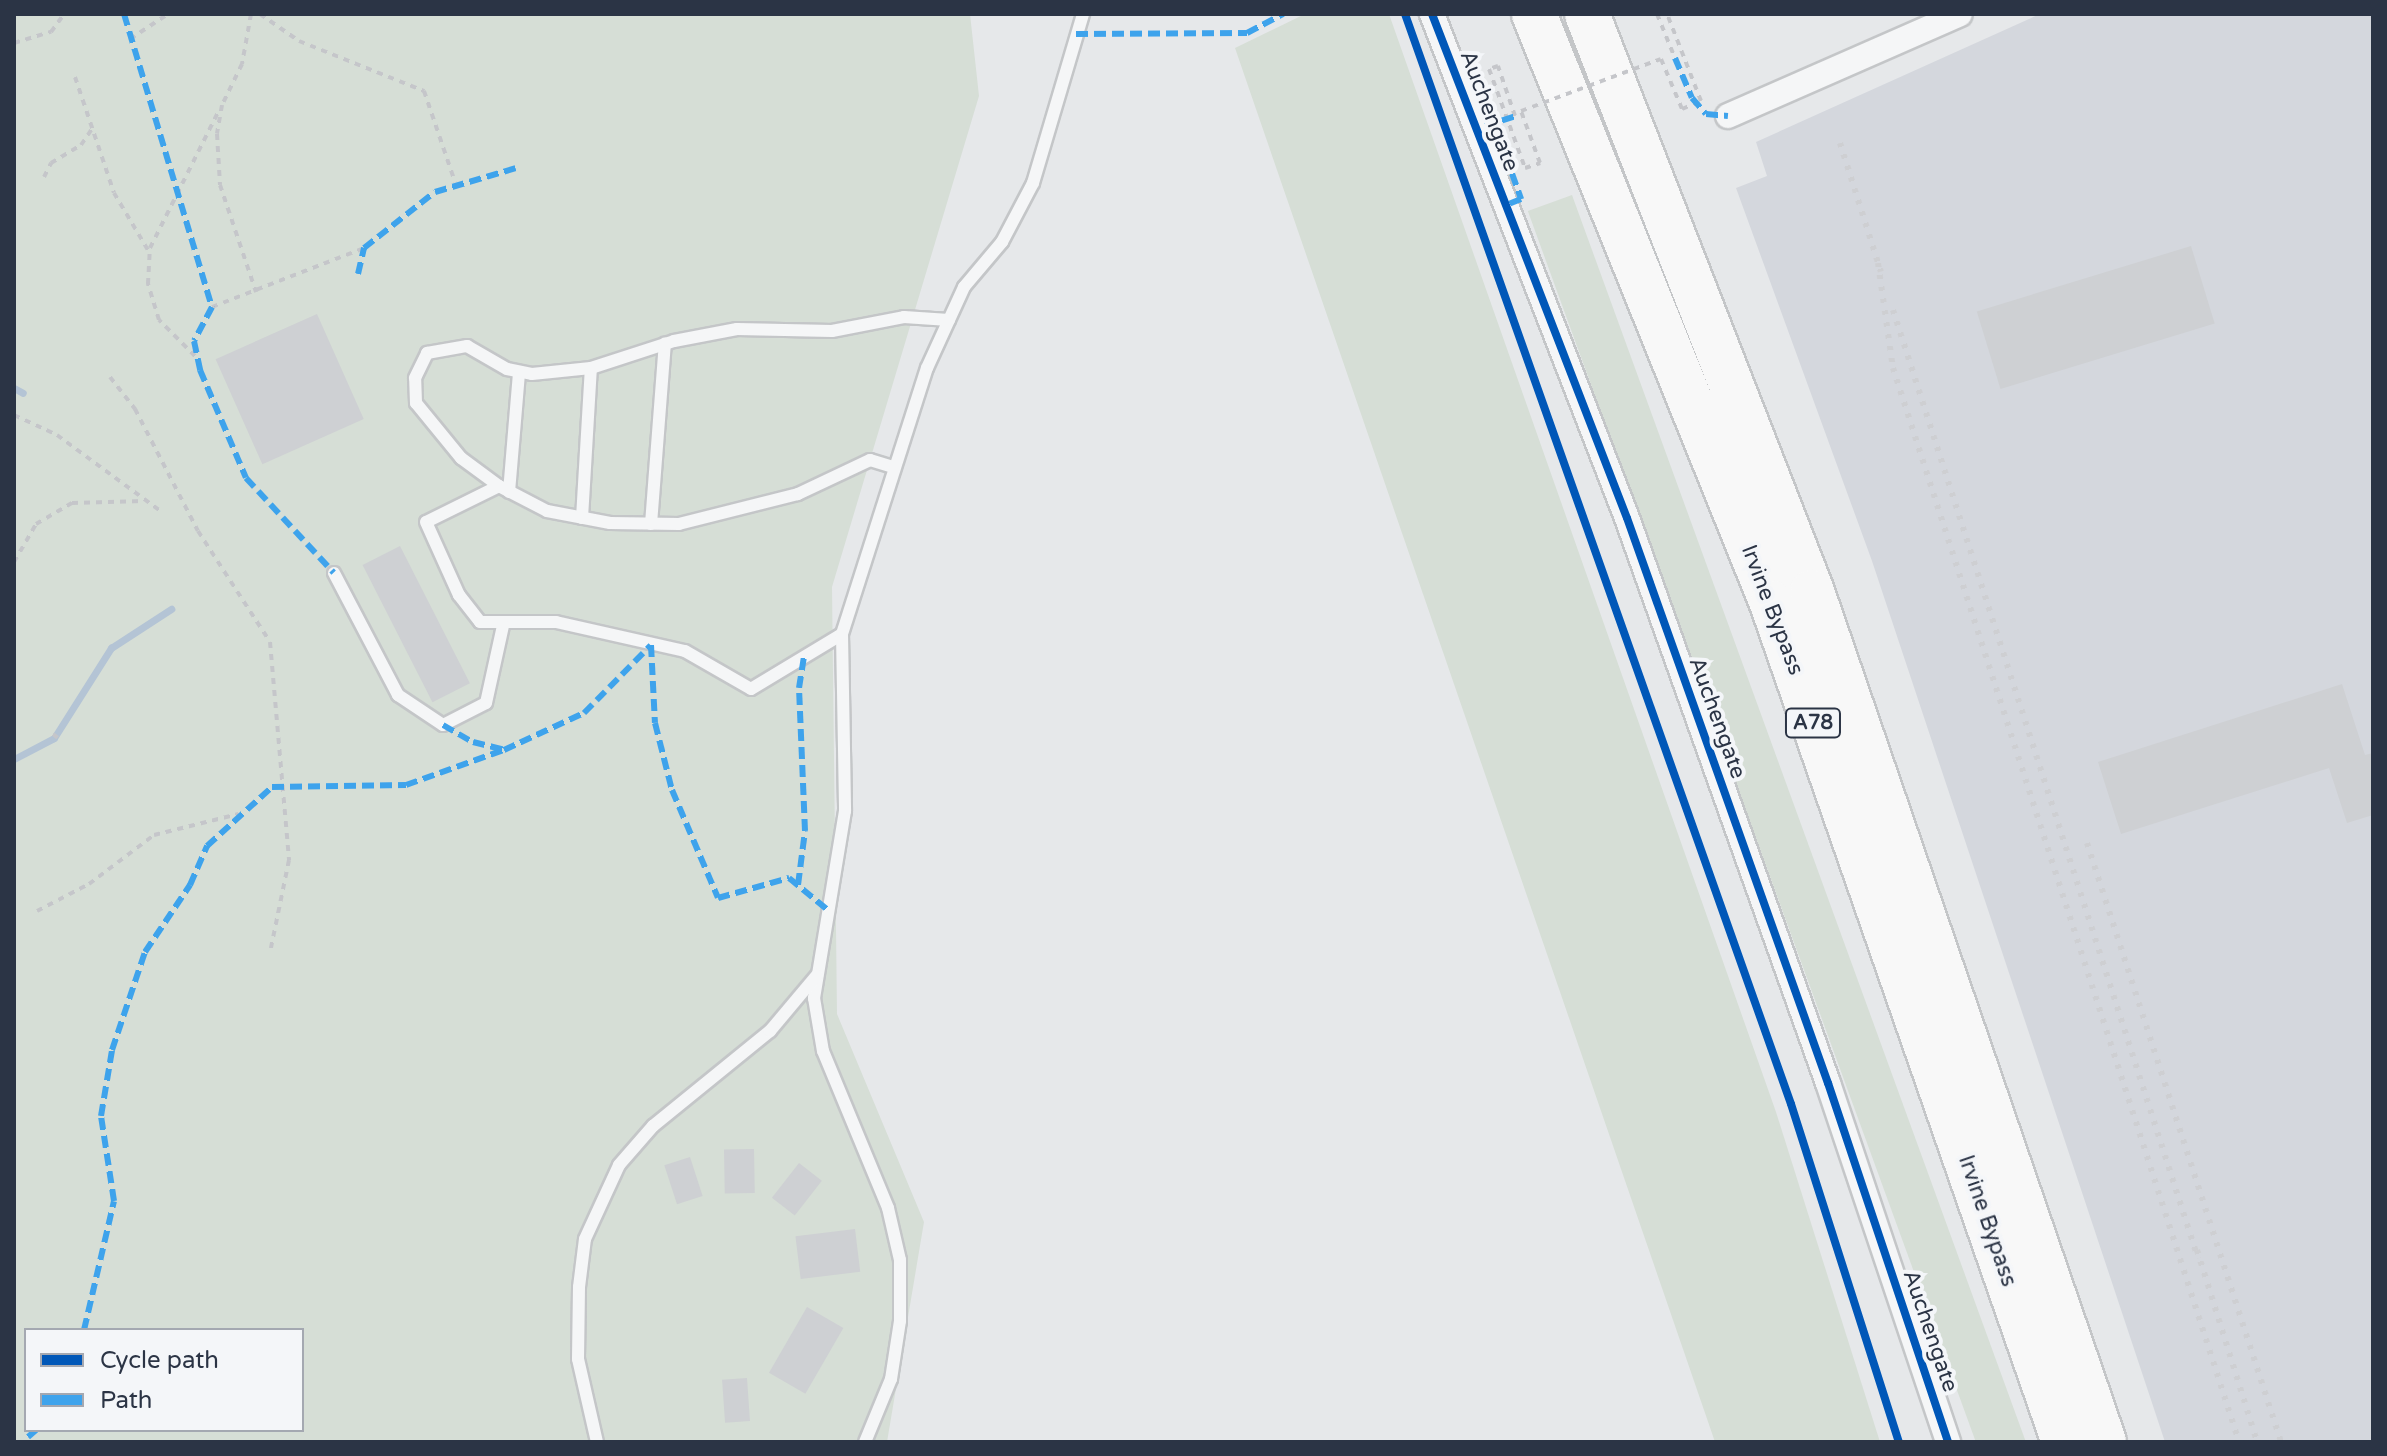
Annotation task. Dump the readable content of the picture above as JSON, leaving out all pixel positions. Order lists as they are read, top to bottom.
{
  "streets": {
    "highway": ["Irvine Bypass", "A78"],
    "street": ["Auchengate"]
  },
  "legend": ["Cycle path", "Path"]
}
